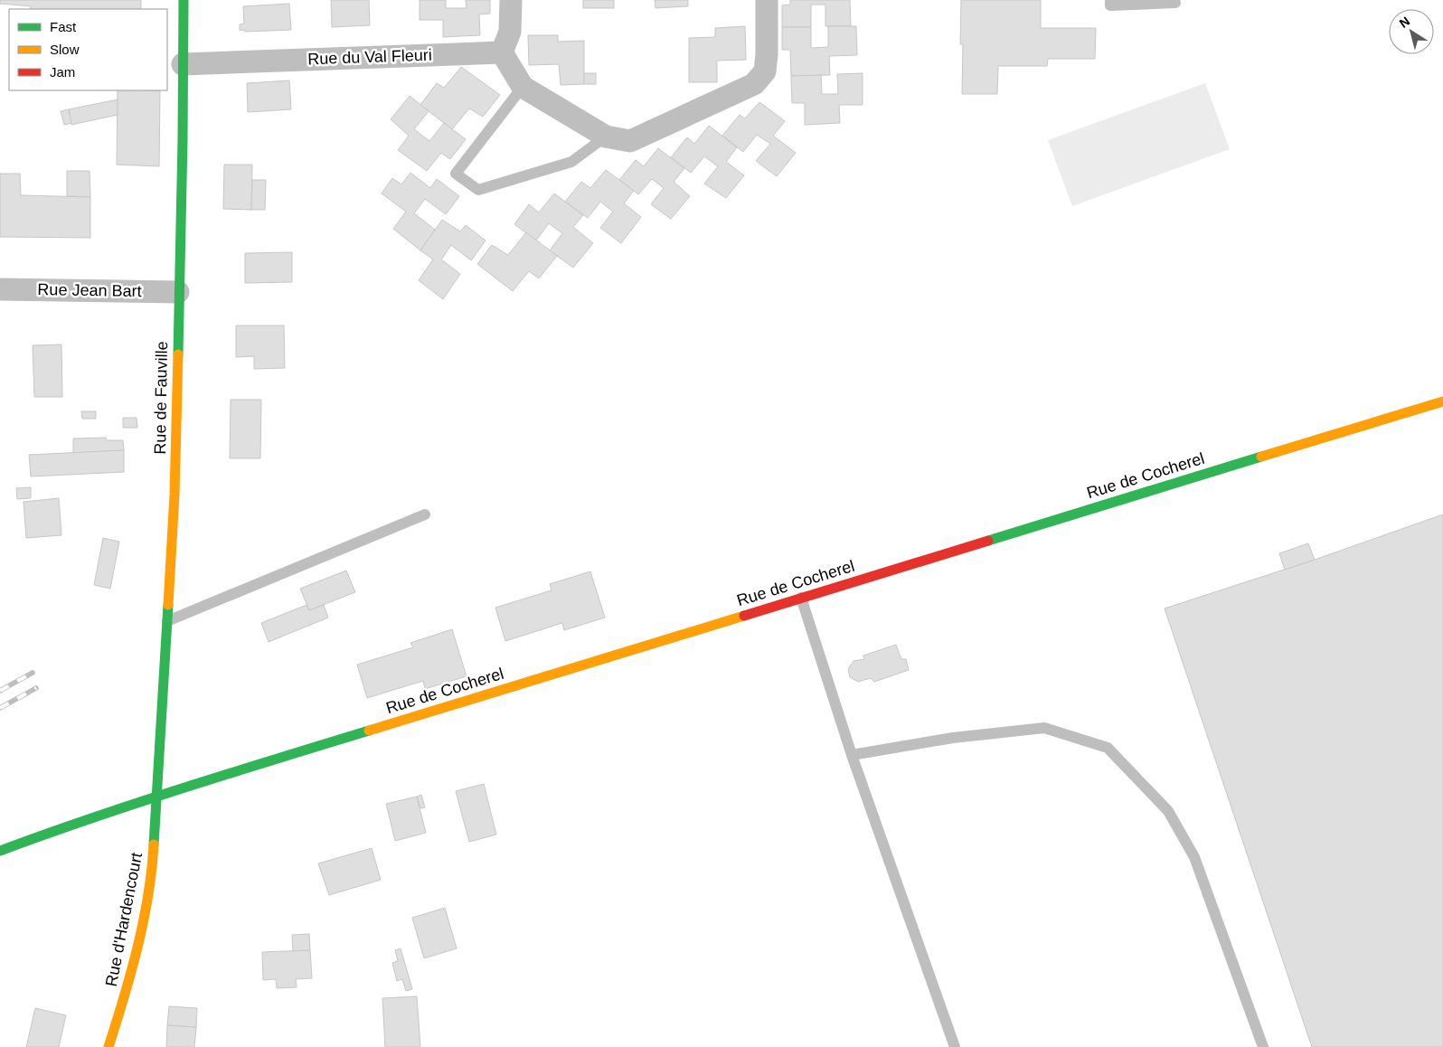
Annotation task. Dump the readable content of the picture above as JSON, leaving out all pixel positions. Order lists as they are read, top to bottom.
{
  "streets": {
    "street": [
      "Rue du Val Fleuri",
      "Rue Jean Bart",
      "Rue de Fauville",
      "Rue de Cocherel",
      "Rue d'Hardencourt"
    ]
  },
  "crossings": [
    ["Rue du Val Fleuri", "Rue de Fauville"],
    ["Rue Jean Bart", "Rue de Fauville"],
    ["Rue de Fauville", "Rue de Cocherel"],
    ["Rue de Fauville", "Rue d'Hardencourt"],
    ["Rue de Cocherel", "Rue d'Hardencourt"]
  ],
  "legend": ["Fast", "Slow", "Jam"],
  "north": "top left"
}
